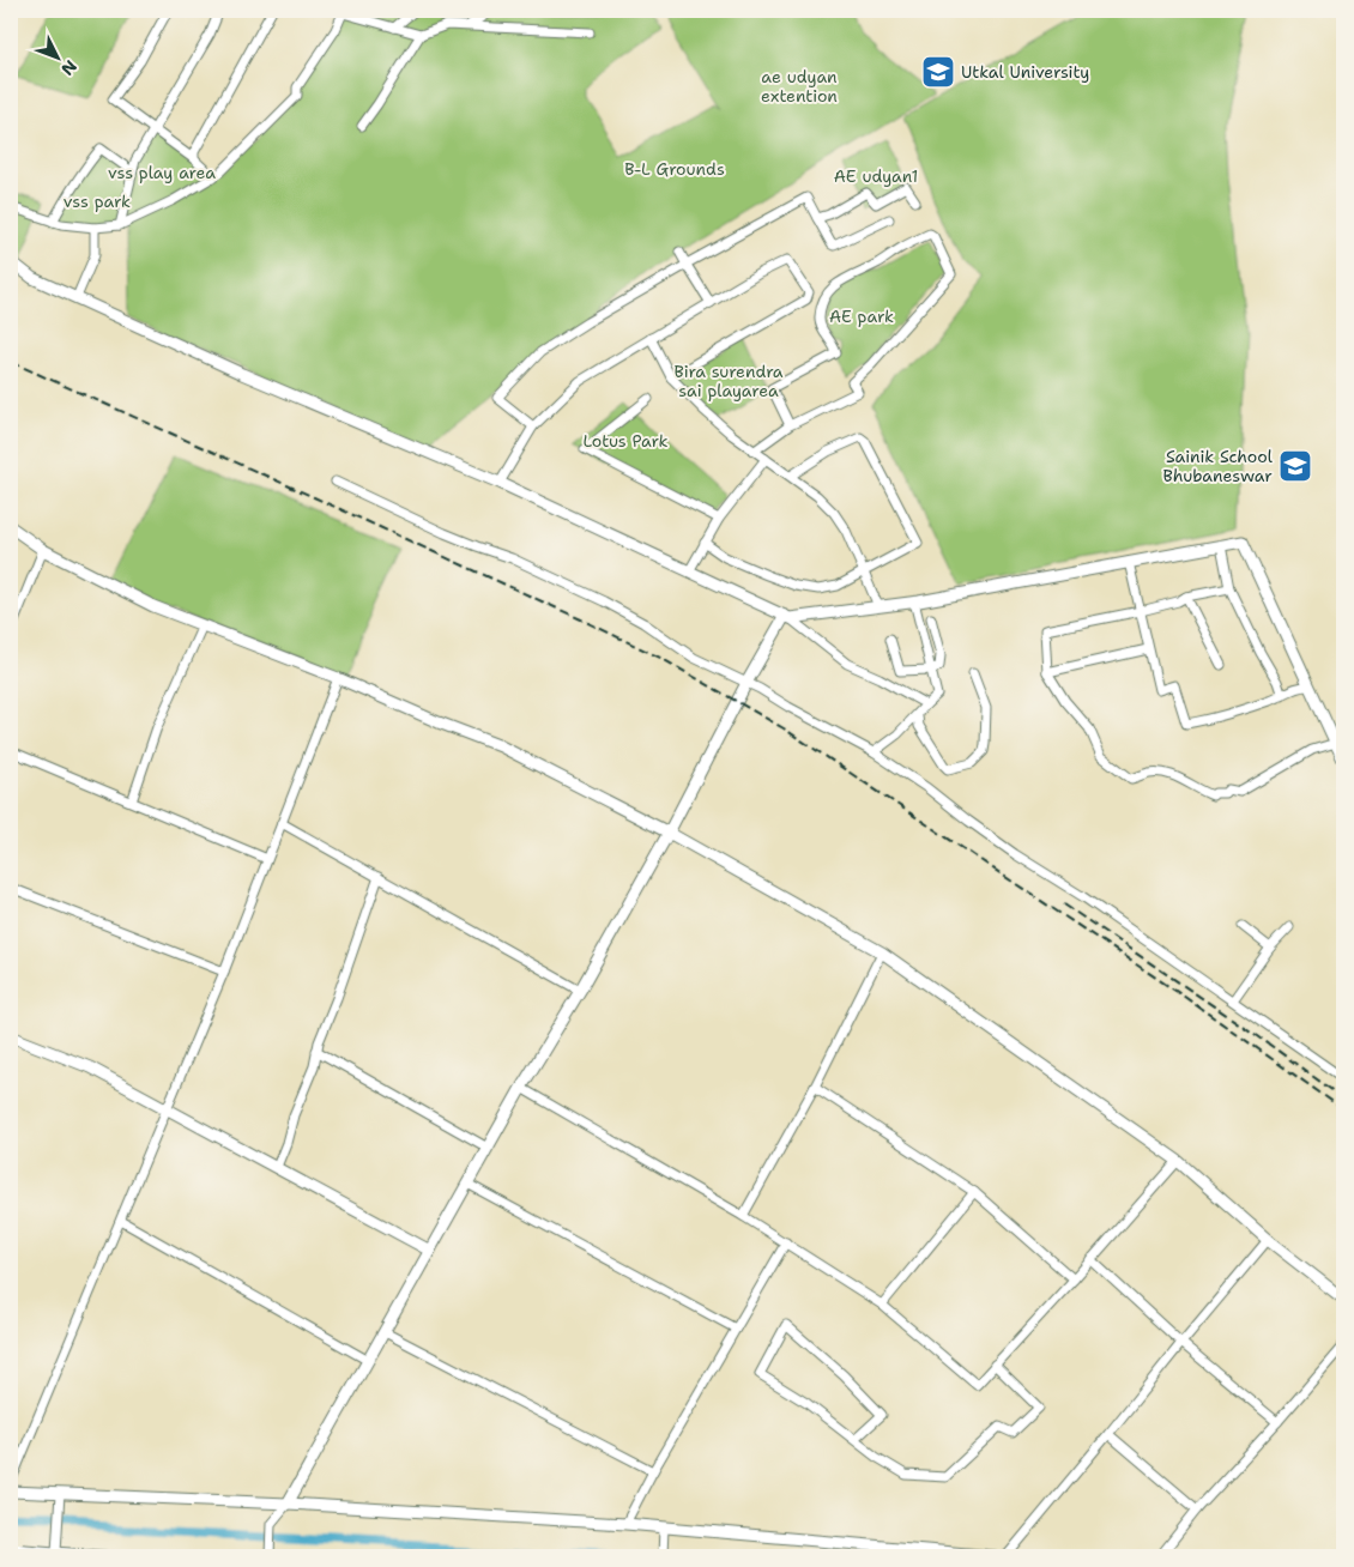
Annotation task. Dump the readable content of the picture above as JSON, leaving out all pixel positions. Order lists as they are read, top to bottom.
{
  "parks": [
    "ae udyan extention",
    "B-L Grounds",
    "vss play area",
    "AE udyan1",
    "vss park",
    "AE park",
    "Bira surendra sai playarea",
    "Lotus Park"
  ],
  "places": {
    "school or university": ["Utkal University", "Sainik School Bhubaneswar"]
  },
  "north": "bottom right"
}
